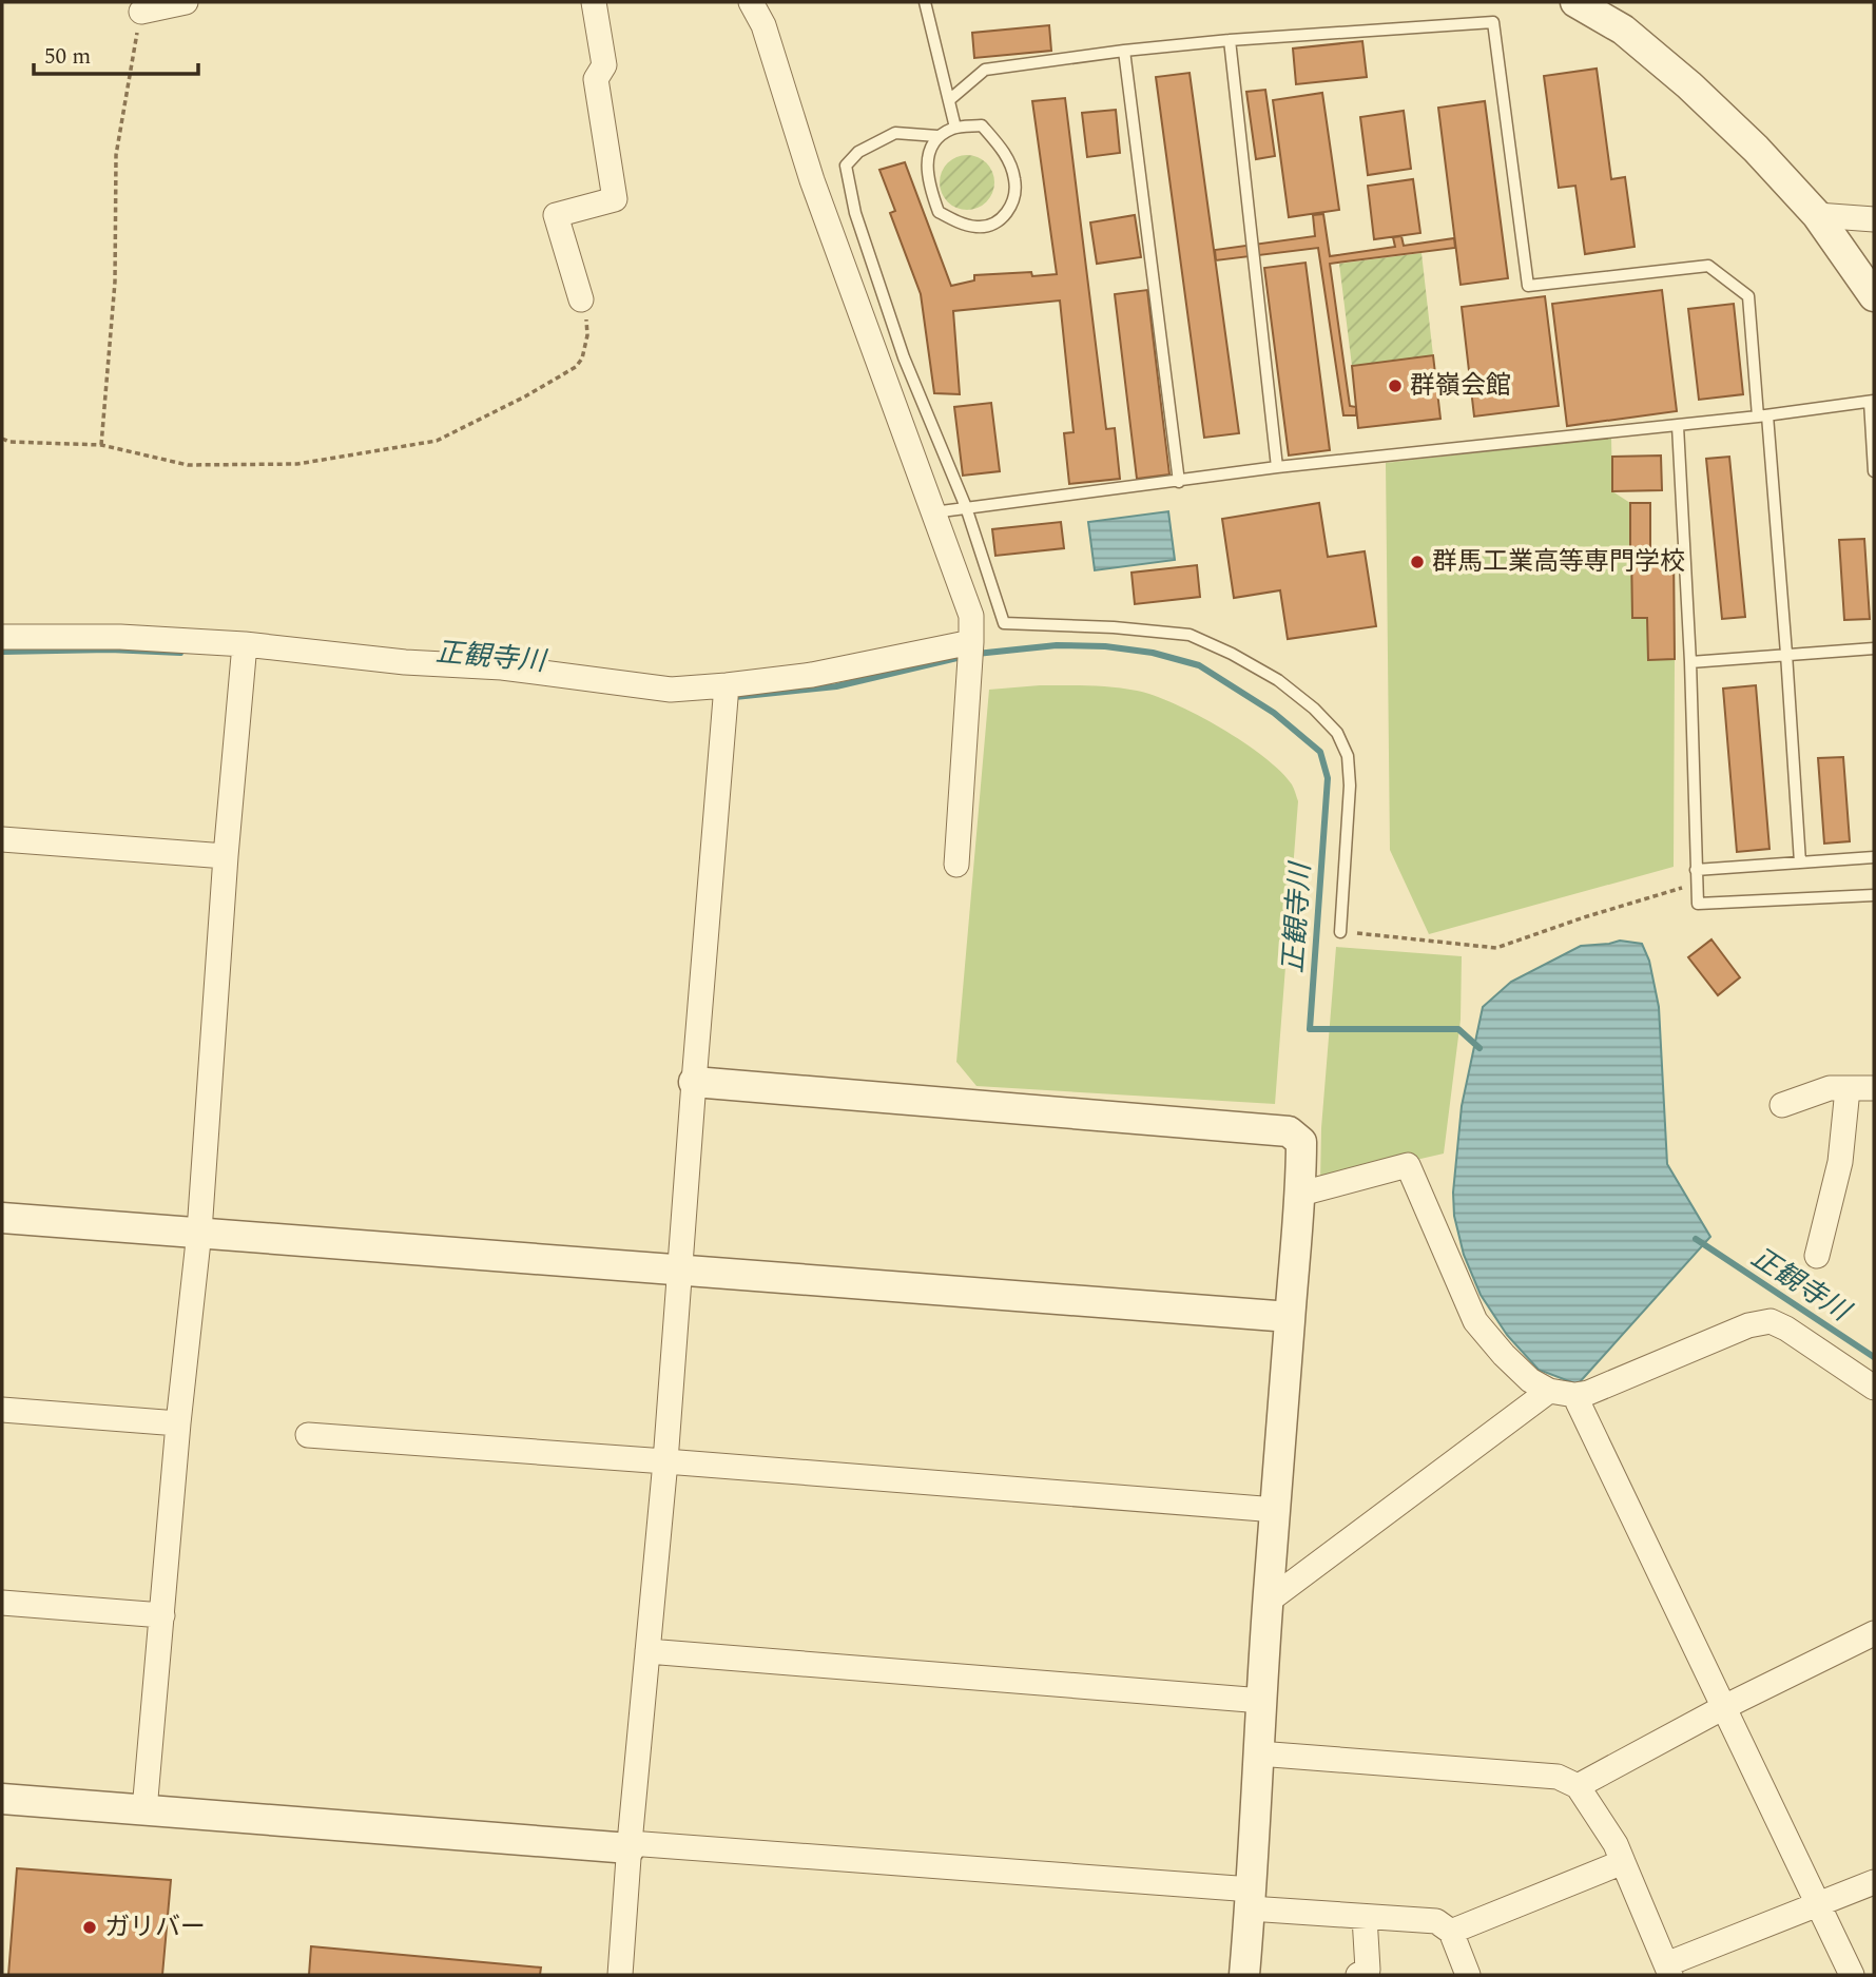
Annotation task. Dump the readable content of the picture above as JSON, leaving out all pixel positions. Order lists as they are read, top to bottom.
{
  "water": ["正観寺川"],
  "places": ["群嶺会館", "群馬工業高等専門学校", "ガリバー"],
  "scale_bar": "50 m"
}
